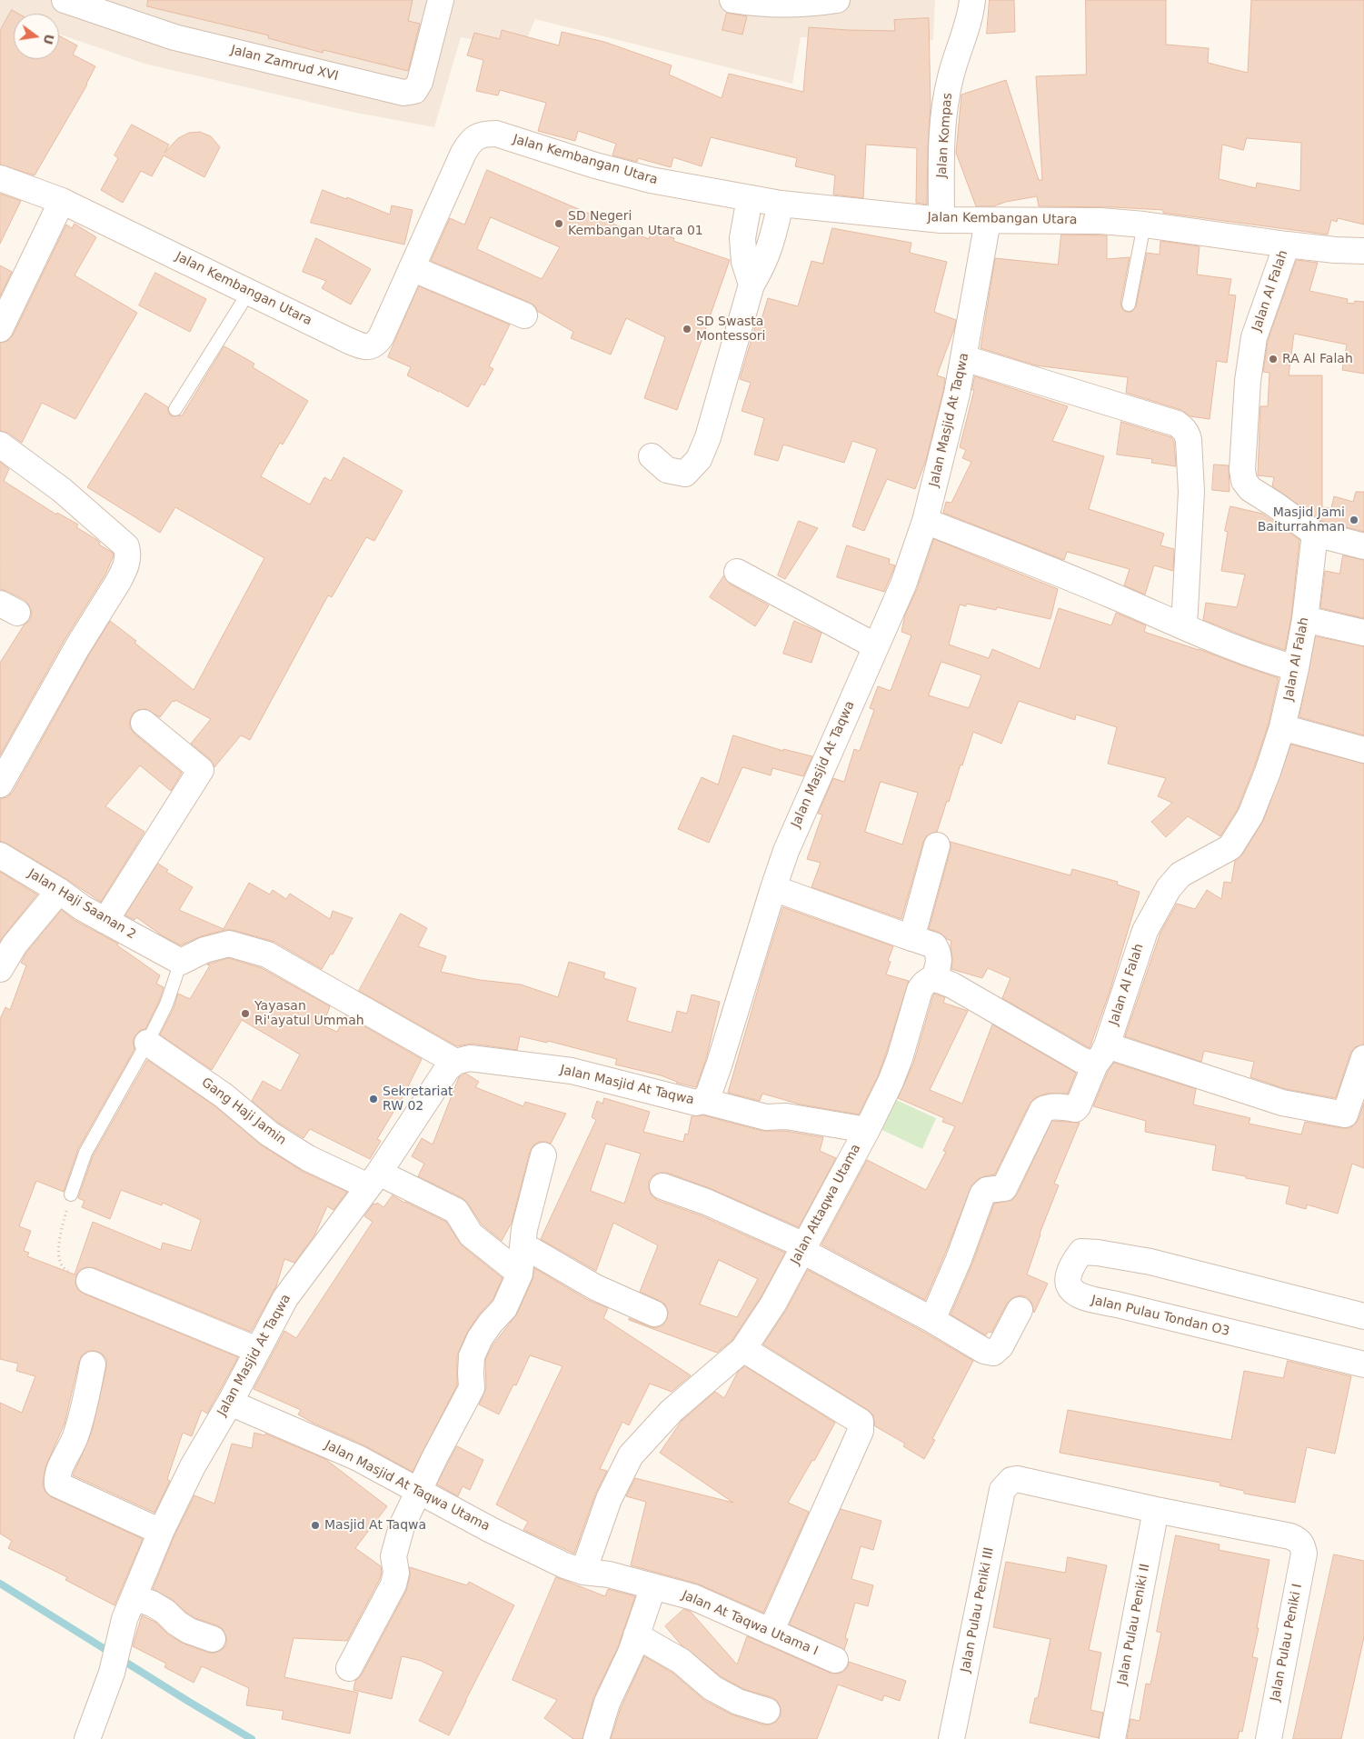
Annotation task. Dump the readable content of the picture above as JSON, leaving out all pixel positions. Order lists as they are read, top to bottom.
{
  "streets": {
    "street": [
      "Jalan Zamrud XVI",
      "Jalan Kompas",
      "Jalan Kembangan Utara",
      "Jalan Al Falah",
      "Jalan Masjid At Taqwa",
      "Jalan Haji Saanan 2",
      "Gang Haji Jamin",
      "Jalan Attaqwa Utama",
      "Jalan Pulau Tondan O3",
      "Jalan Masjid At Taqwa Utama",
      "Jalan Pulau Peniki III",
      "Jalan At Taqwa Utama I",
      "Jalan Pulau Peniki II",
      "Jalan Pulau Peniki I"
    ]
  },
  "crossings": [
    ["Jalan Kompas", "Jalan Kembangan Utara"],
    ["Jalan Kembangan Utara", "Jalan Al Falah"],
    ["Jalan Kembangan Utara", "Jalan Masjid At Taqwa"],
    ["Jalan Masjid At Taqwa", "Gang Haji Jamin"],
    ["Jalan Masjid At Taqwa", "Jalan Masjid At Taqwa Utama"],
    ["Jalan Attaqwa Utama", "Jalan Masjid At Taqwa Utama"],
    ["Jalan Attaqwa Utama", "Jalan At Taqwa Utama I"],
    ["Jalan Masjid At Taqwa Utama", "Jalan At Taqwa Utama I"],
    ["Jalan Pulau Peniki III", "Jalan Pulau Peniki II"],
    ["Jalan Pulau Peniki III", "Jalan Pulau Peniki I"],
    ["Jalan Pulau Peniki II", "Jalan Pulau Peniki I"]
  ],
  "places": [
    "SD Negeri Kembangan Utara 01",
    "SD Swasta Montessori",
    "RA Al Falah",
    "Masjid Jami Baiturrahman",
    "Yayasan Ri'ayatul Ummah",
    "Sekretariat RW 02",
    "Masjid At Taqwa"
  ],
  "north": "right"
}
